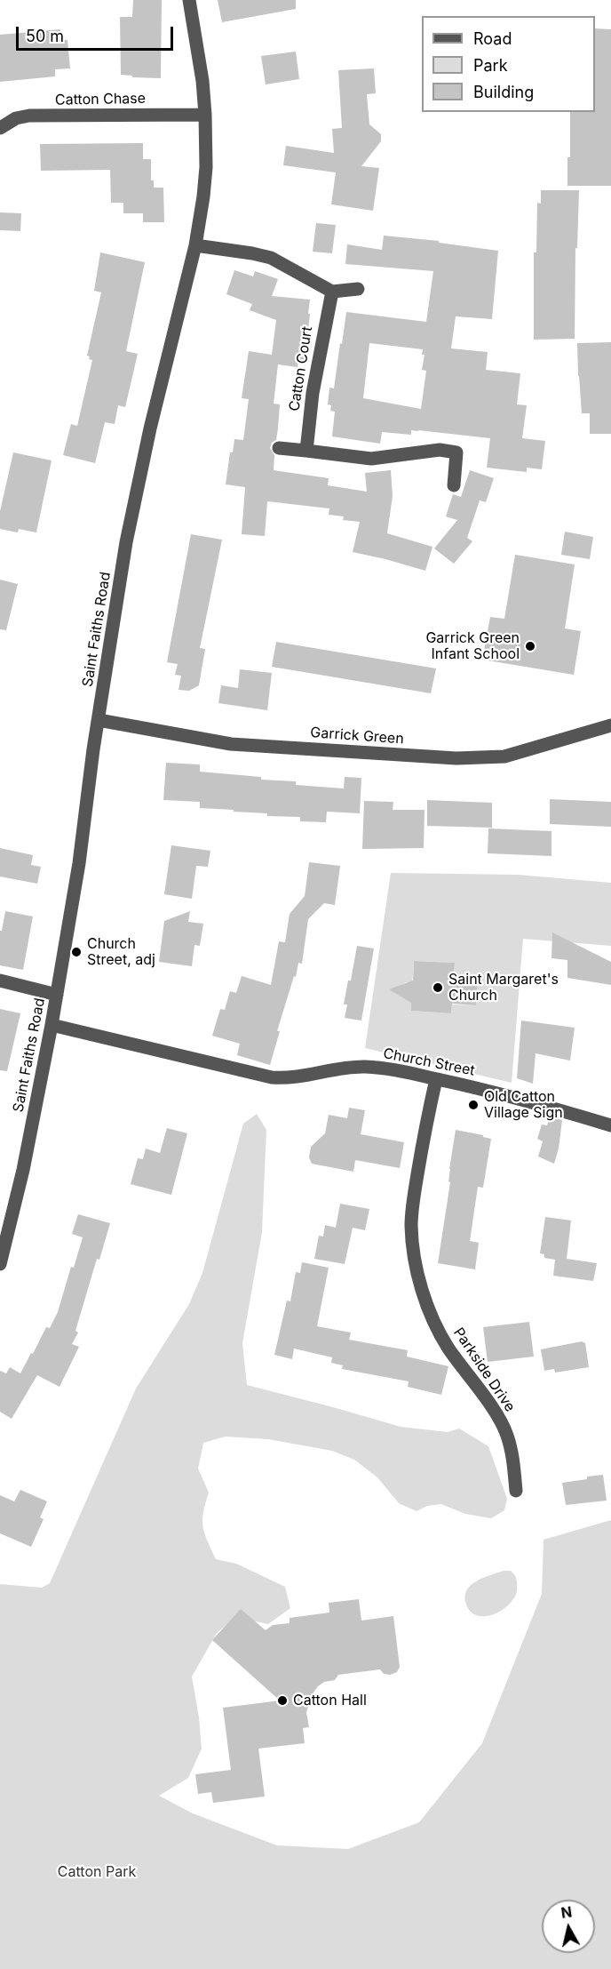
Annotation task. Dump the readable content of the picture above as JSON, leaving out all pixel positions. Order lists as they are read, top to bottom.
{
  "streets": {
    "street": [
      "Catton Chase",
      "Catton Court",
      "Saint Faiths Road",
      "Garrick Green",
      "Church Street",
      "Parkside Drive"
    ]
  },
  "crossings": [
    ["Catton Chase", "Saint Faiths Road"],
    ["Saint Faiths Road", "Garrick Green"],
    ["Saint Faiths Road", "Church Street"],
    ["Church Street", "Parkside Drive"]
  ],
  "parks": ["Catton Park"],
  "places": [
    "Garrick Green Infant School",
    "Church Street, adj",
    "Saint Margaret's Church",
    "Old Catton Village Sign",
    "Catton Hall"
  ],
  "legend": ["Road", "Park", "Building"],
  "scale_bar": "50 m",
  "north": "top"
}
